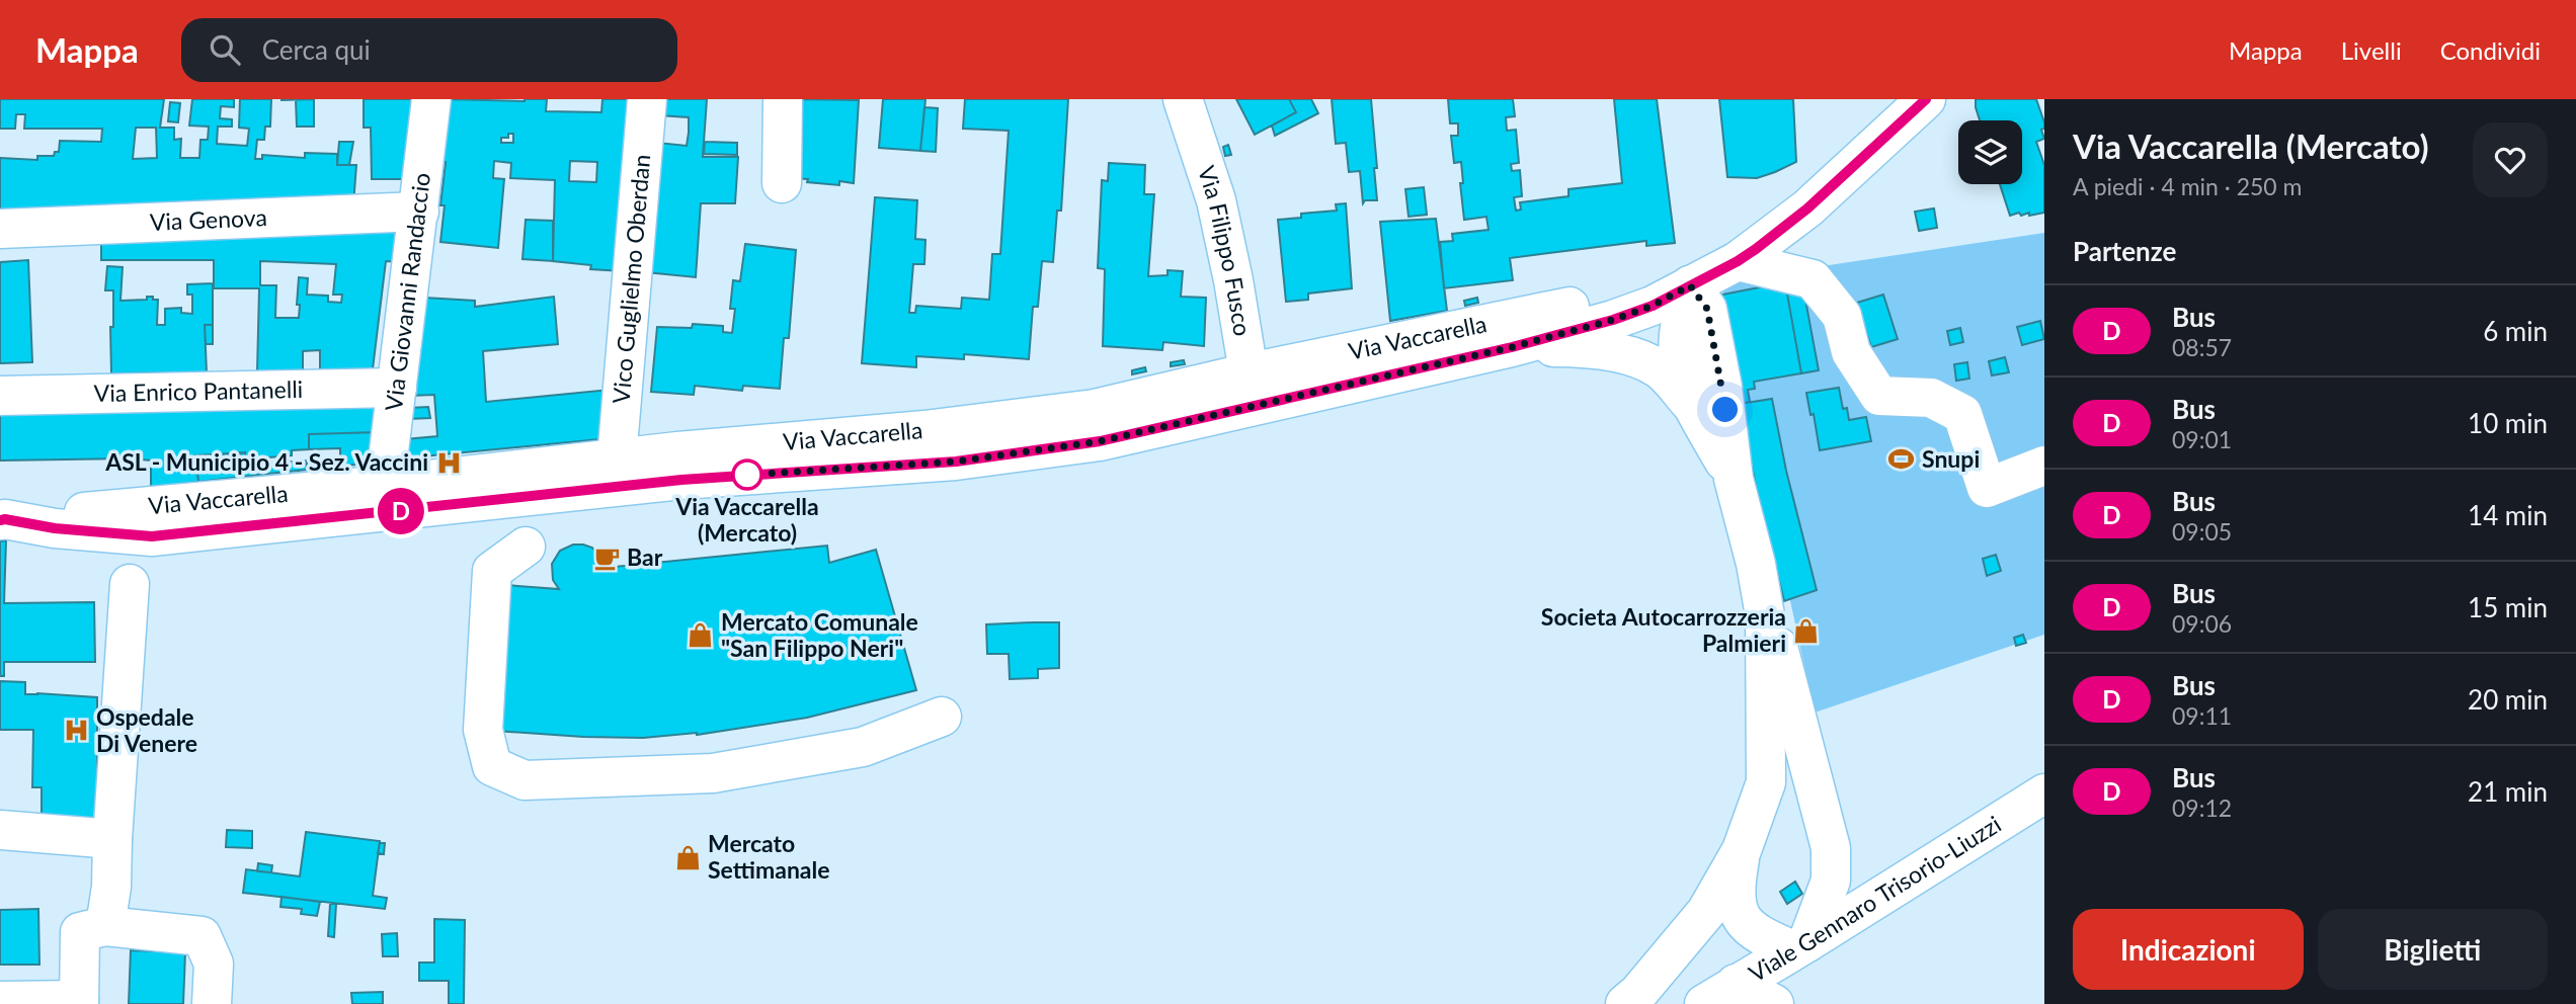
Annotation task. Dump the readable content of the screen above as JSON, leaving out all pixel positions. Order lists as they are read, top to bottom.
{
  "streets": {
    "street": [
      "Via Genova",
      "Via Filippo Fusco",
      "Vico Guglielmo Oberdan",
      "Via Giovanni Randaccio",
      "Via Vaccarella",
      "Via Enrico Pantanelli",
      "Viale Gennaro Trisorio-Liuzzi"
    ]
  },
  "crossings": [
    ["Via Genova", "Via Giovanni Randaccio"],
    ["Via Filippo Fusco", "Via Vaccarella"],
    ["Vico Guglielmo Oberdan", "Via Vaccarella"],
    ["Via Giovanni Randaccio", "Via Vaccarella"],
    ["Via Giovanni Randaccio", "Via Enrico Pantanelli"]
  ],
  "places": {
    "sports": ["Snupi"],
    "hospital": ["ASL - Municipio 4 - Sez. Vaccini", "Ospedale Di Venere"],
    "other": ["Via Vaccarella (Mercato)"],
    "cafe": ["Bar"],
    "shop": ["Societa Autocarrozzeria Palmieri", "Mercato Comunale \"San Filippo Neri\"", "Mercato Settimanale"]
  },
  "lines": ["bus line D"],
  "page": {
    "header": "Mappa",
    "search": "Cerca qui",
    "nav": ["Mappa", "Livelli", "Condividi"],
    "on_map": "D",
    "heading": [
      ["Via Vaccarella (Mercato)", "A piedi · 4 min · 250 m"],
      "Partenze"
    ],
    "list": [
      {
        "mark": "D",
        "name": "Bus",
        "note": "08:57",
        "value": "6 min"
      },
      {
        "mark": "D",
        "name": "Bus",
        "note": "09:01",
        "value": "10 min"
      },
      {
        "mark": "D",
        "name": "Bus",
        "note": "09:05",
        "value": "14 min"
      },
      {
        "mark": "D",
        "name": "Bus",
        "note": "09:06",
        "value": "15 min"
      },
      {
        "mark": "D",
        "name": "Bus",
        "note": "09:11",
        "value": "20 min"
      },
      {
        "mark": "D",
        "name": "Bus",
        "note": "09:12",
        "value": "21 min"
      }
    ],
    "buttons": ["Indicazioni", "Biglietti"]
  }
}
